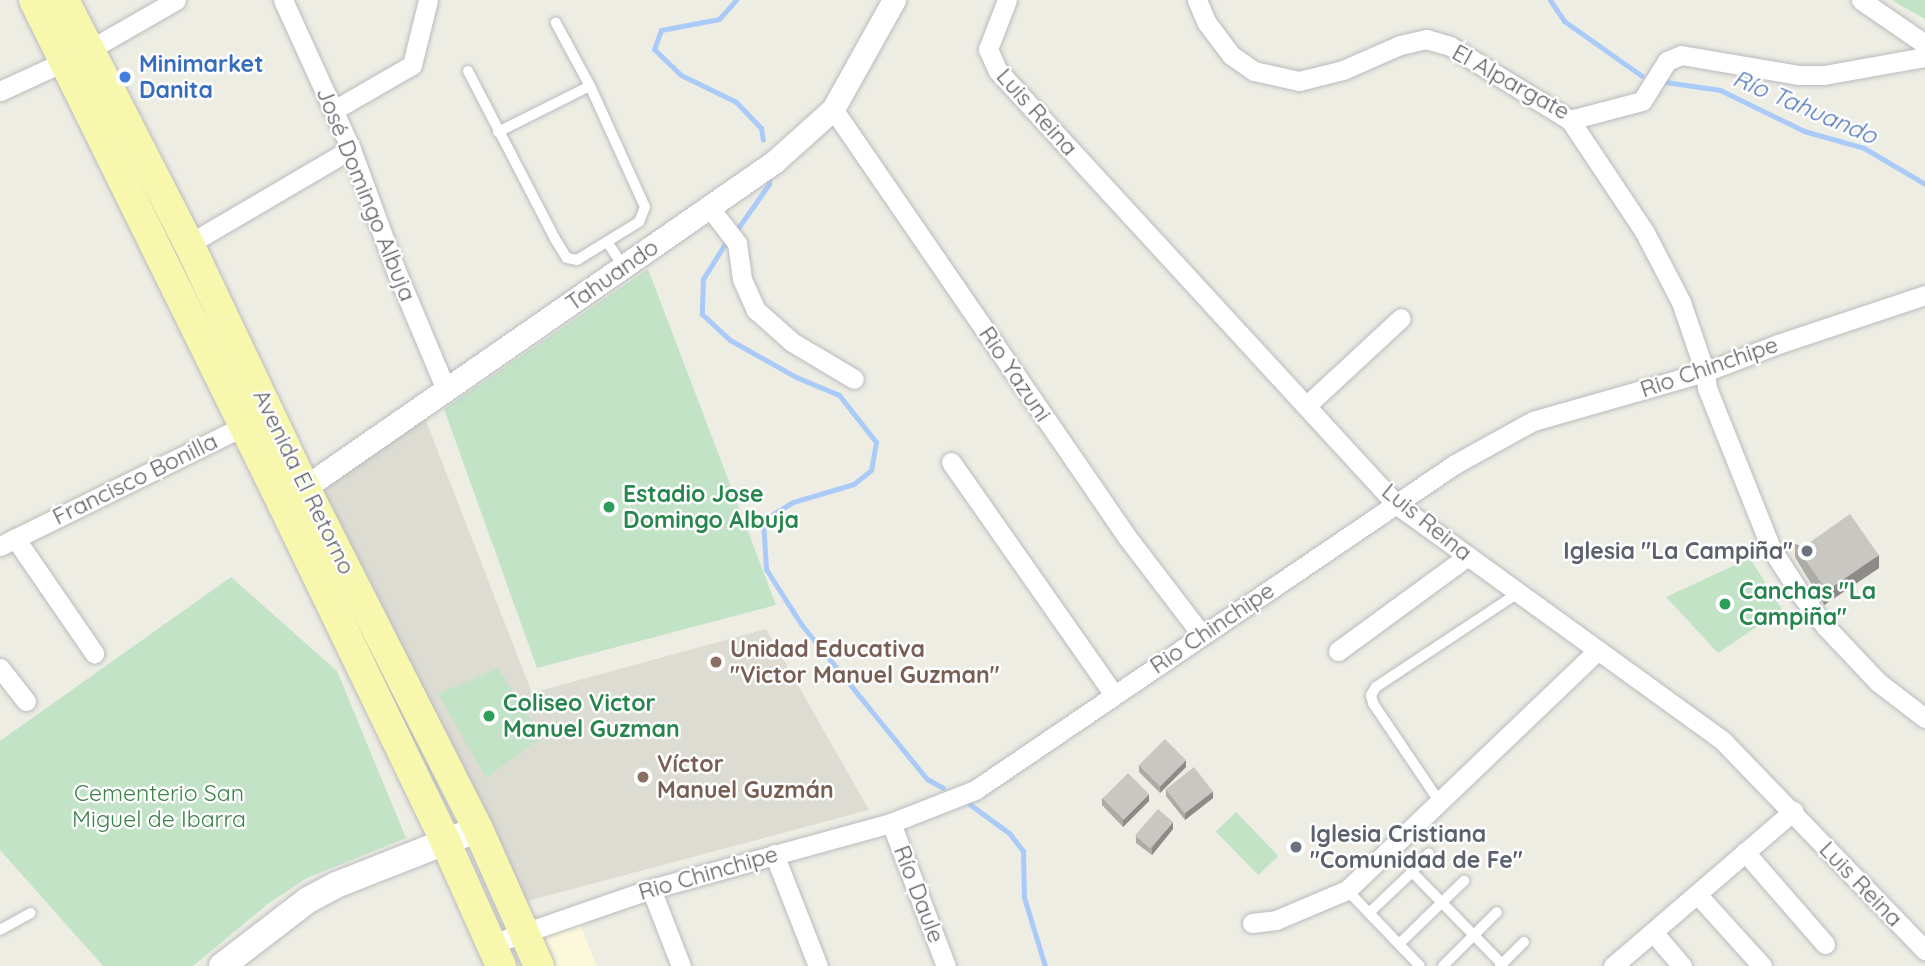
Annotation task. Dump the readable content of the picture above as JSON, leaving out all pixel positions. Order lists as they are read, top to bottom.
{
  "streets": {
    "main road": ["Avenida El Retorno"],
    "street": [
      "El Alpargate",
      "Luis Reina",
      "José Domingo Albuja",
      "Tahuando",
      "Rio Chinchipe",
      "Rio Yazuni",
      "Francisco Bonilla",
      "Río Daule"
    ]
  },
  "crossings": [
    ["Luis Reina", "Rio Chinchipe"],
    ["José Domingo Albuja", "Tahuando"],
    ["Tahuando", "Rio Yazuni"],
    ["Tahuando", "Avenida El Retorno"],
    ["Rio Chinchipe", "Rio Yazuni"],
    ["Rio Chinchipe", "Avenida El Retorno"],
    ["Rio Chinchipe", "Río Daule"],
    ["Francisco Bonilla", "Avenida El Retorno"]
  ],
  "water": ["Río Tahuando"],
  "parks": ["Cementerio San Miguel de Ibarra"],
  "places": [
    "Minimarket Danita",
    "Estadio Jose Domingo Albuja",
    "Iglesia \"La Campiña\"",
    "Canchas \"La Campiña\"",
    "Unidad Educativa \"Victor Manuel Guzman\"",
    "Coliseo Victor Manuel Guzman",
    "Víctor Manuel Guzmán",
    "Iglesia Cristiana \"Comunidad de Fe\""
  ]
}
